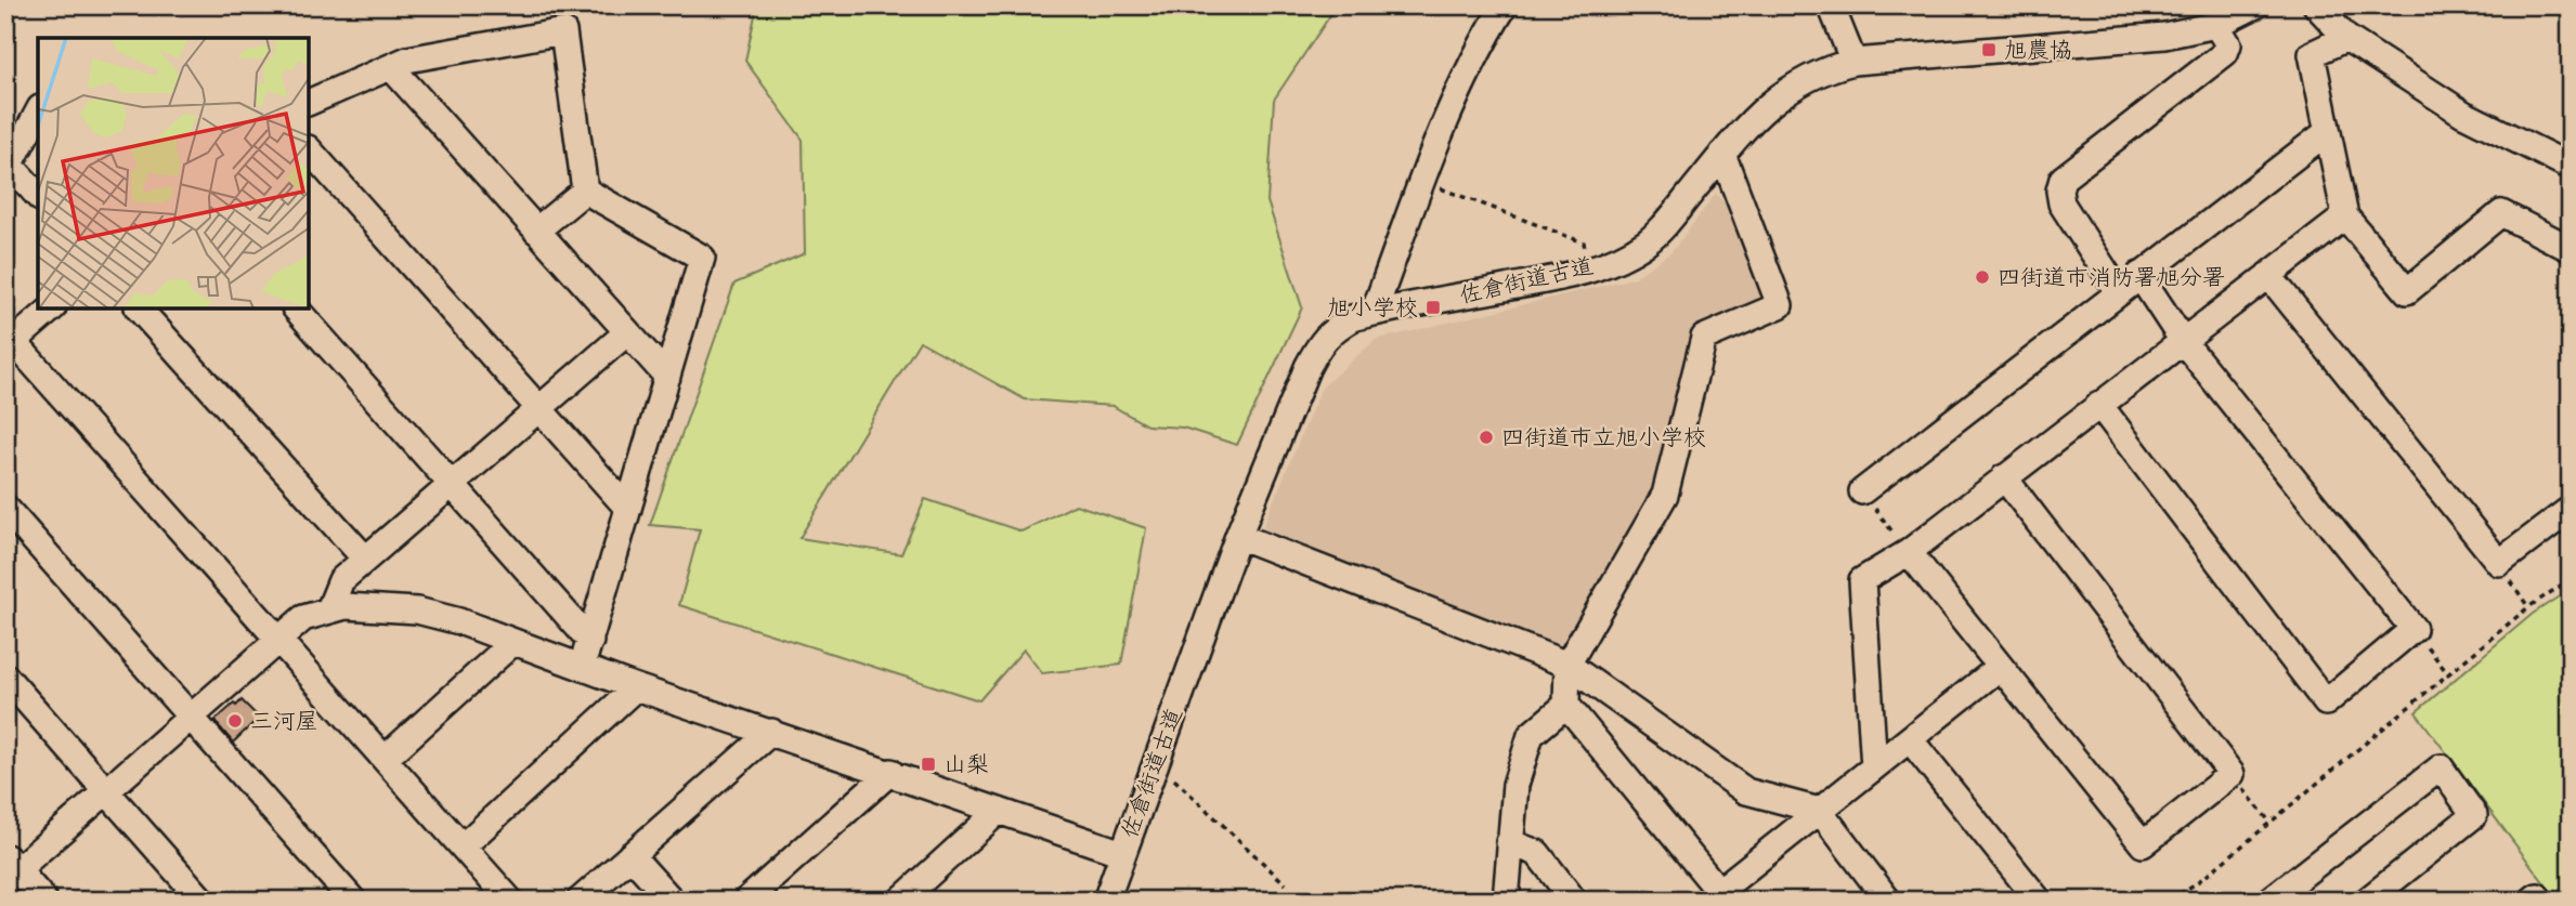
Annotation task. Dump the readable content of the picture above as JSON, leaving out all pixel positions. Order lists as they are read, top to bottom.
{
  "streets": {
    "street": ["佐倉街道古道"]
  },
  "places": {
    "transit": ["旭農協", "旭小学校", "山梨"],
    "other": ["四街道市消防署旭分署", "四街道市立旭小学校", "三河屋"]
  }
}
